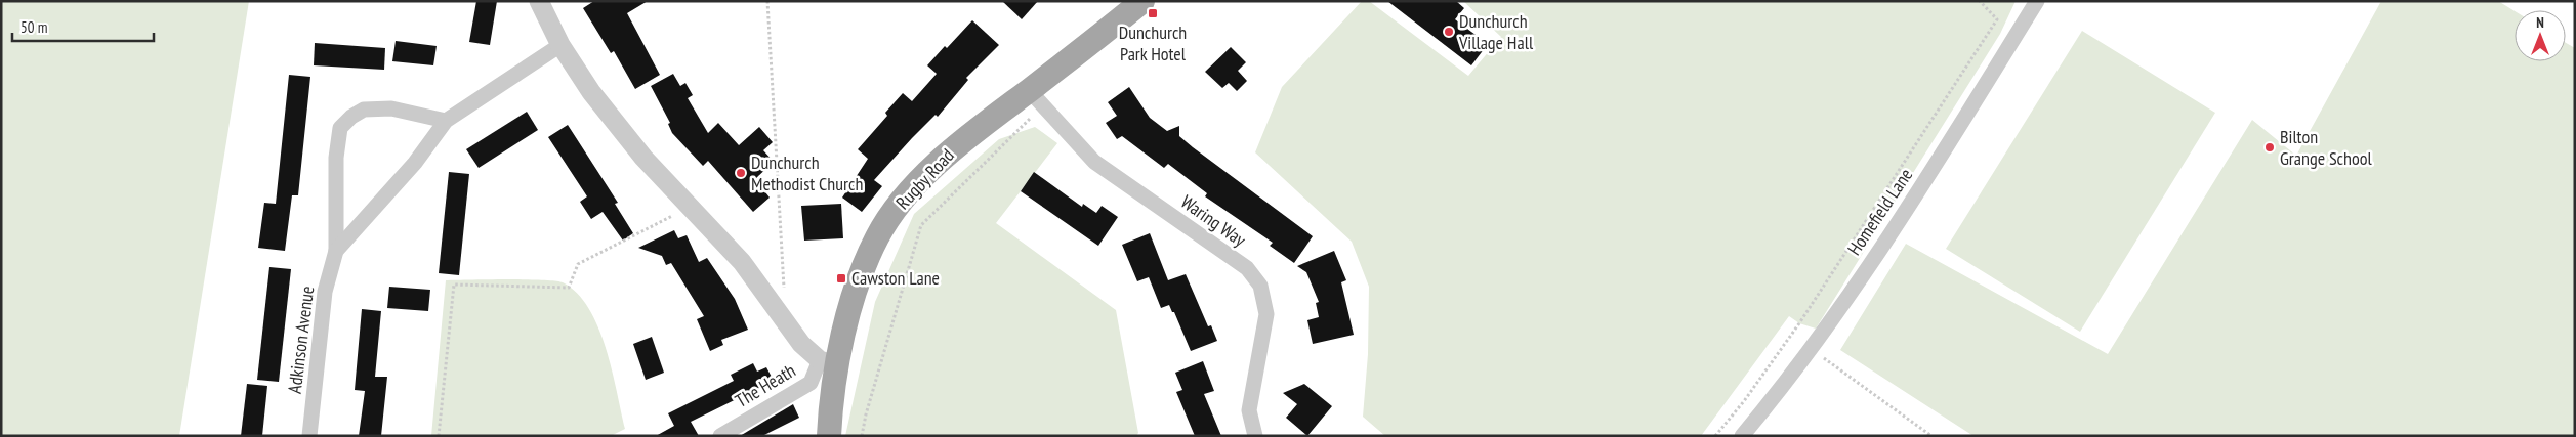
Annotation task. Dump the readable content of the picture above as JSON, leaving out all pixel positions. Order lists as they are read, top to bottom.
{
  "streets": {
    "main road": ["Rugby Road"],
    "street": [
      "Homefield Lane",
      "Waring Way",
      "Adkinson Avenue",
      "The Heath"
    ]
  },
  "crossings": [
    ["Rugby Road", "Waring Way"],
    ["Rugby Road", "The Heath"]
  ],
  "places": {
    "transit": ["Dunchurch Park Hotel", "Cawston Lane"],
    "other": ["Dunchurch Village Hall", "Bilton Grange School", "Dunchurch Methodist Church"]
  },
  "scale_bar": "50 m",
  "north": "top"
}
